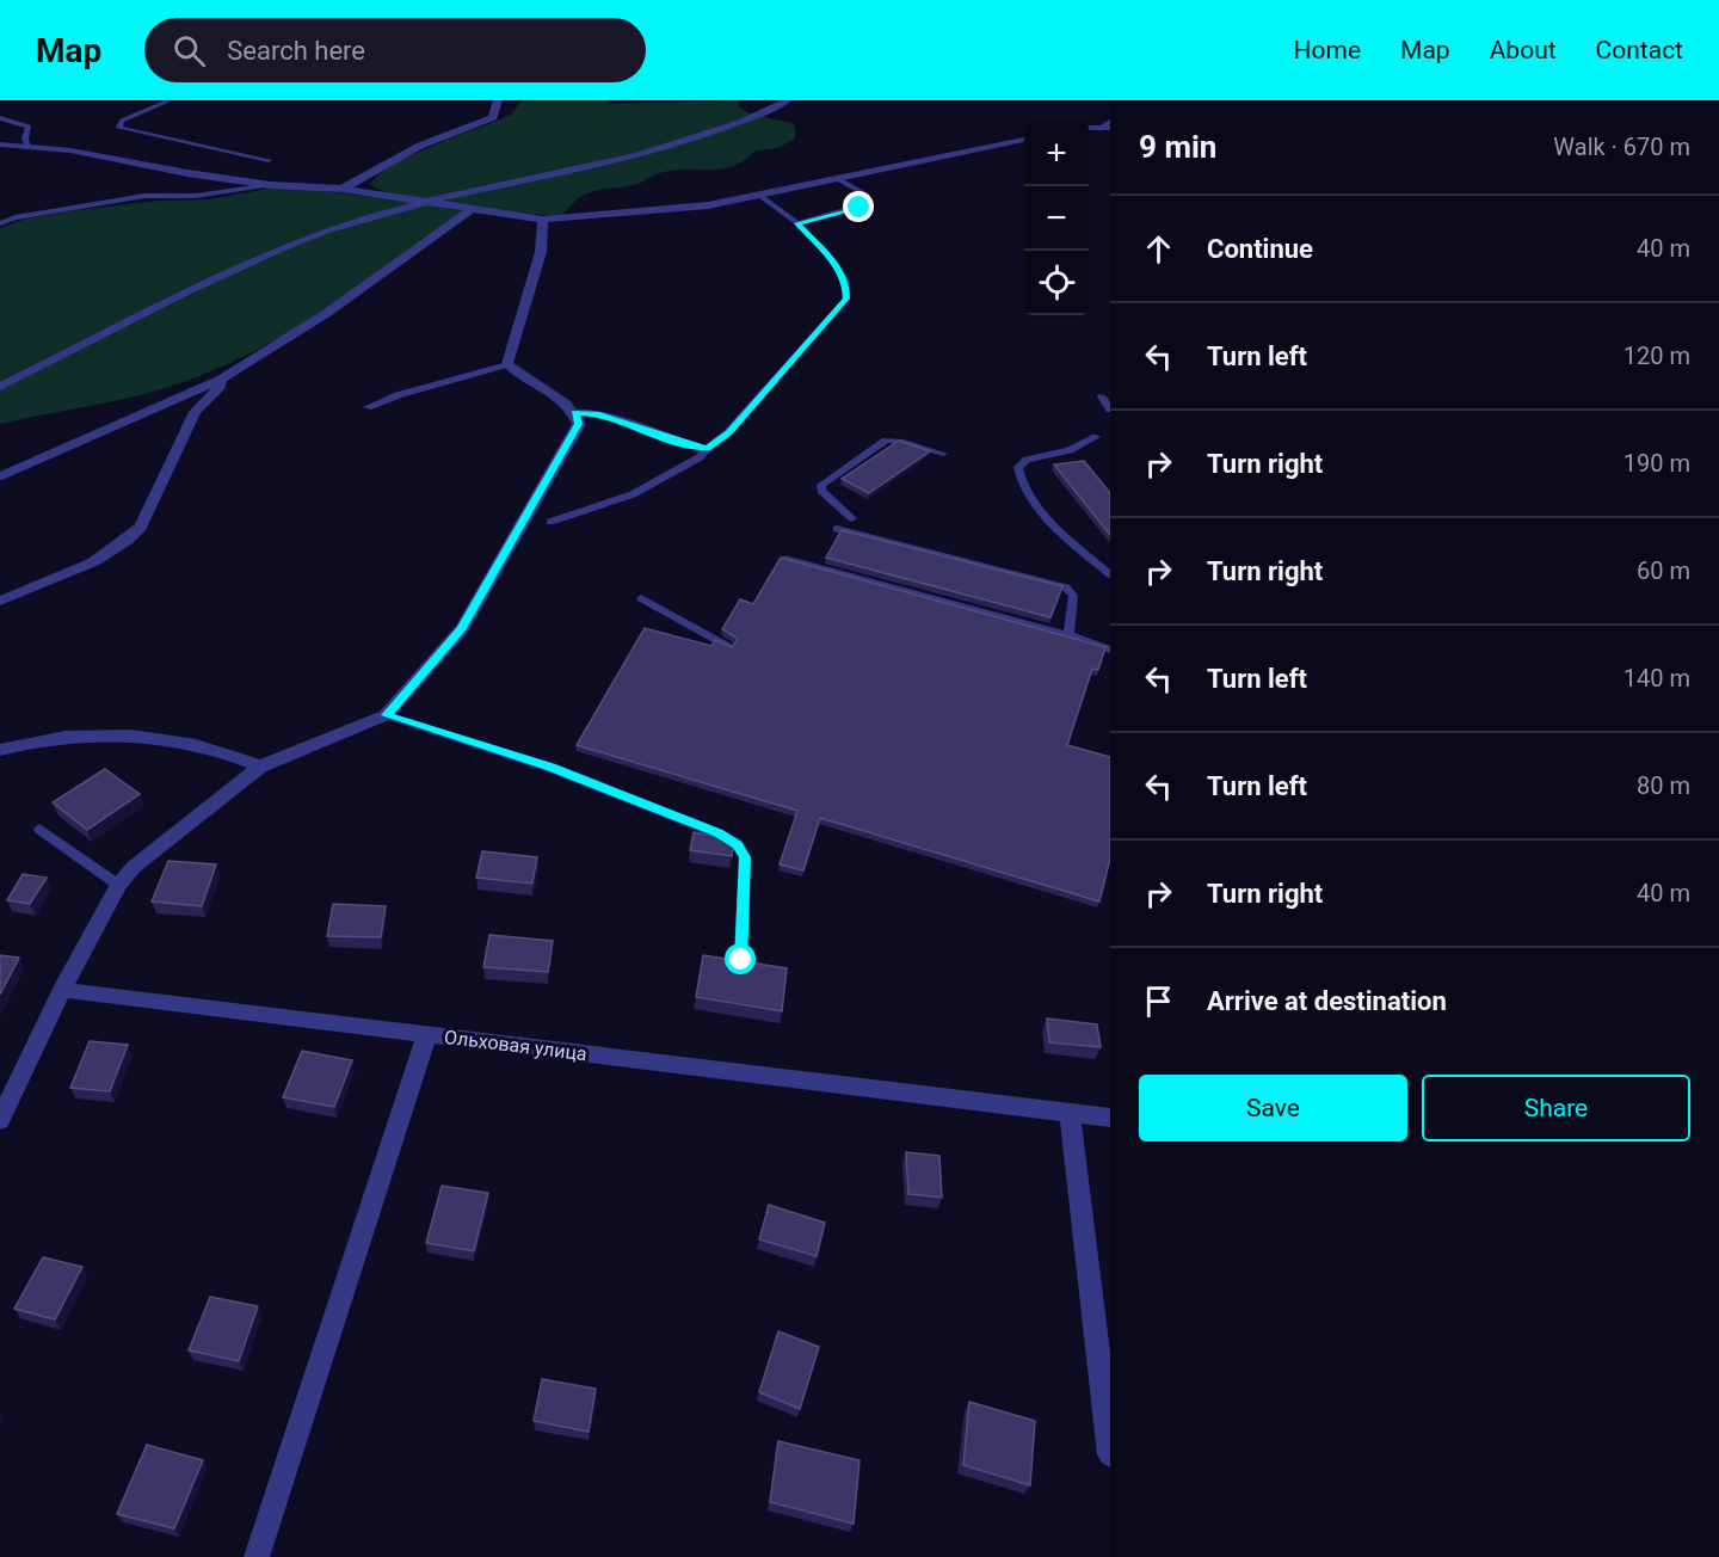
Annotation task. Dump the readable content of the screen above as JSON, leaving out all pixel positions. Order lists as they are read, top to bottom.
{
  "streets": {
    "street": ["Ольховая улица"]
  },
  "page": {
    "header": "Map",
    "search": "Search here",
    "nav": [
      "Home",
      "Map",
      "About",
      "Contact"
    ],
    "heading": ["9 min", "Walk · 670 m"],
    "map_buttons": ["+", "−"],
    "list": [
      ["Continue", "40 m"],
      ["Turn left", "120 m"],
      ["Turn right", "190 m"],
      ["Turn right", "60 m"],
      ["Turn left", "140 m"],
      ["Turn left", "80 m"],
      ["Turn right", "40 m"],
      "Arrive at destination"
    ],
    "buttons": ["Save", "Share"]
  }
}
